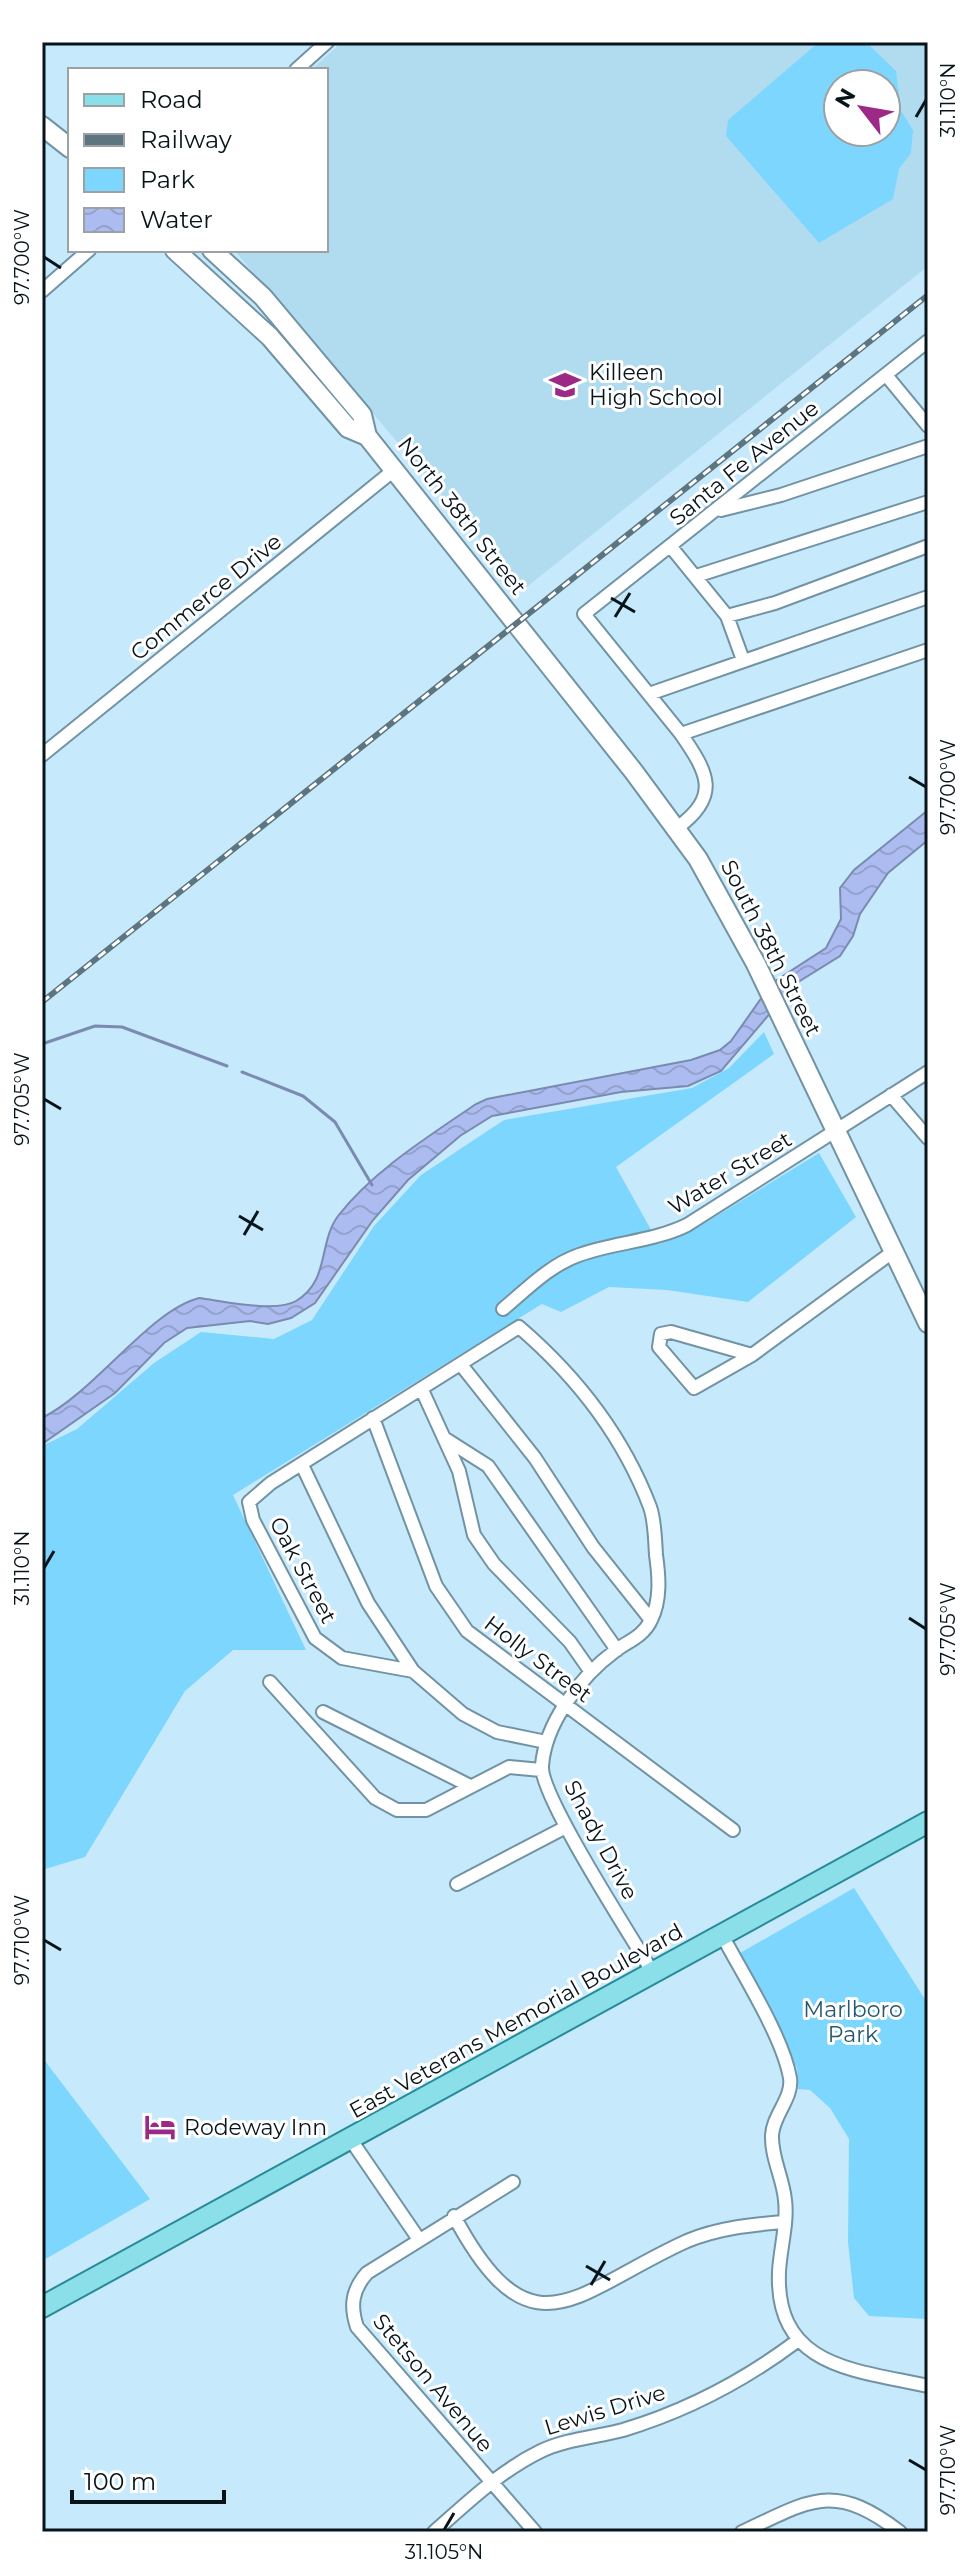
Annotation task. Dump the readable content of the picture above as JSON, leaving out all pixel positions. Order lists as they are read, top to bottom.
{
  "streets": {
    "main road": ["North 38th Street", "South 38th Street", "East Veterans Memorial Boulevard"],
    "street": [
      "Santa Fe Avenue",
      "Commerce Drive",
      "Water Street",
      "Oak Street",
      "Holly Street",
      "Shady Drive",
      "Stetson Avenue",
      "Lewis Drive"
    ]
  },
  "crossings": [
    ["North 38th Street", "Commerce Drive"],
    ["North 38th Street", "South 38th Street"],
    ["South 38th Street", "Water Street"],
    ["Holly Street", "Shady Drive"],
    ["Shady Drive", "East Veterans Memorial Boulevard"],
    ["Stetson Avenue", "Lewis Drive"]
  ],
  "parks": ["Marlboro Park"],
  "places": {
    "school or university": ["Killeen High School"],
    "hotel": ["Rodeway Inn"]
  },
  "legend": [
    "Road",
    "Railway",
    "Park",
    "Water"
  ],
  "scale_bar": "100 m",
  "north": "top left",
  "coordinates": [
    "31.110°N",
    "97.700°W",
    "97.705°W",
    "97.710°W",
    "31.105°N"
  ]
}
